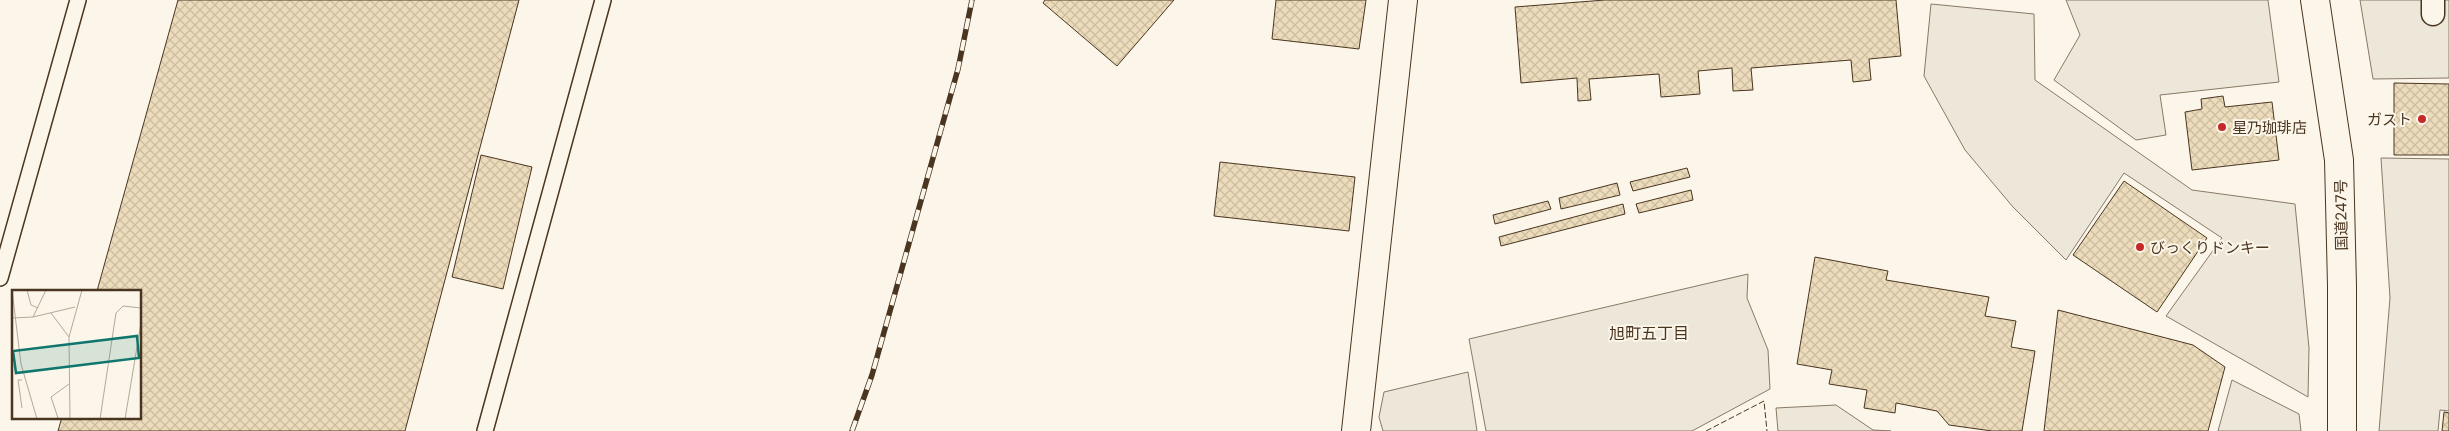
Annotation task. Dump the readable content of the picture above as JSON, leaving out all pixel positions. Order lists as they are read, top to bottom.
{
  "streets": {
    "main road": ["国道247号"]
  },
  "districts": ["旭町五丁目"],
  "places": ["ガスト", "星乃珈琲店", "びっくりドンキー"]
}
